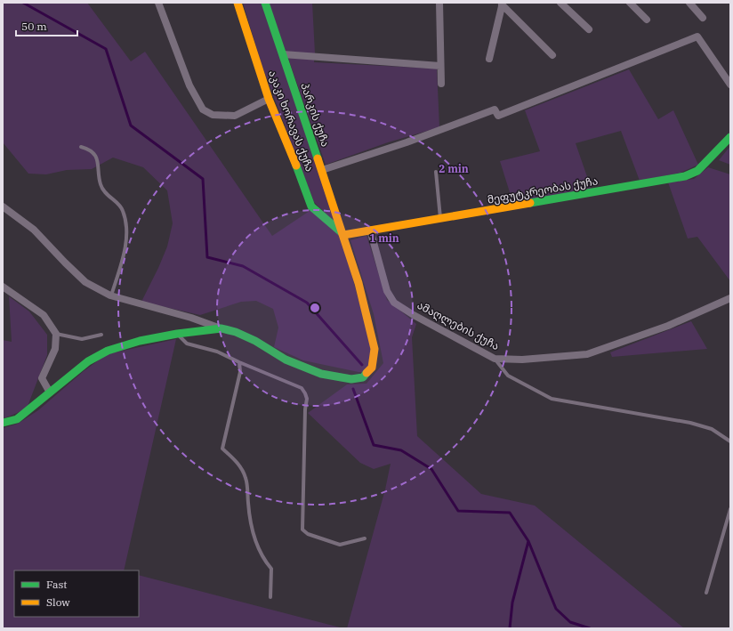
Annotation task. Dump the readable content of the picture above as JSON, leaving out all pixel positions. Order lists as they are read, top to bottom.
{
  "streets": {
    "street": [
      "პარკის ქუჩა",
      "აკაკი ხორავას ქუჩა",
      "მეფუტკრეობას ქუჩა",
      "ამაღლების ქუჩა"
    ]
  },
  "crossings": [
    ["პარკის ქუჩა", "აკაკი ხორავას ქუჩა"],
    ["პარკის ქუჩა", "მეფუტკრეობას ქუჩა"],
    ["აკაკი ხორავას ქუჩა", "მეფუტკრეობას ქუჩა"],
    ["მეფუტკრეობას ქუჩა", "ამაღლების ქუჩა"]
  ],
  "legend": ["Fast", "Slow"],
  "scale_bar": "50 m",
  "rings": ["2 min", "1 min"]
}
